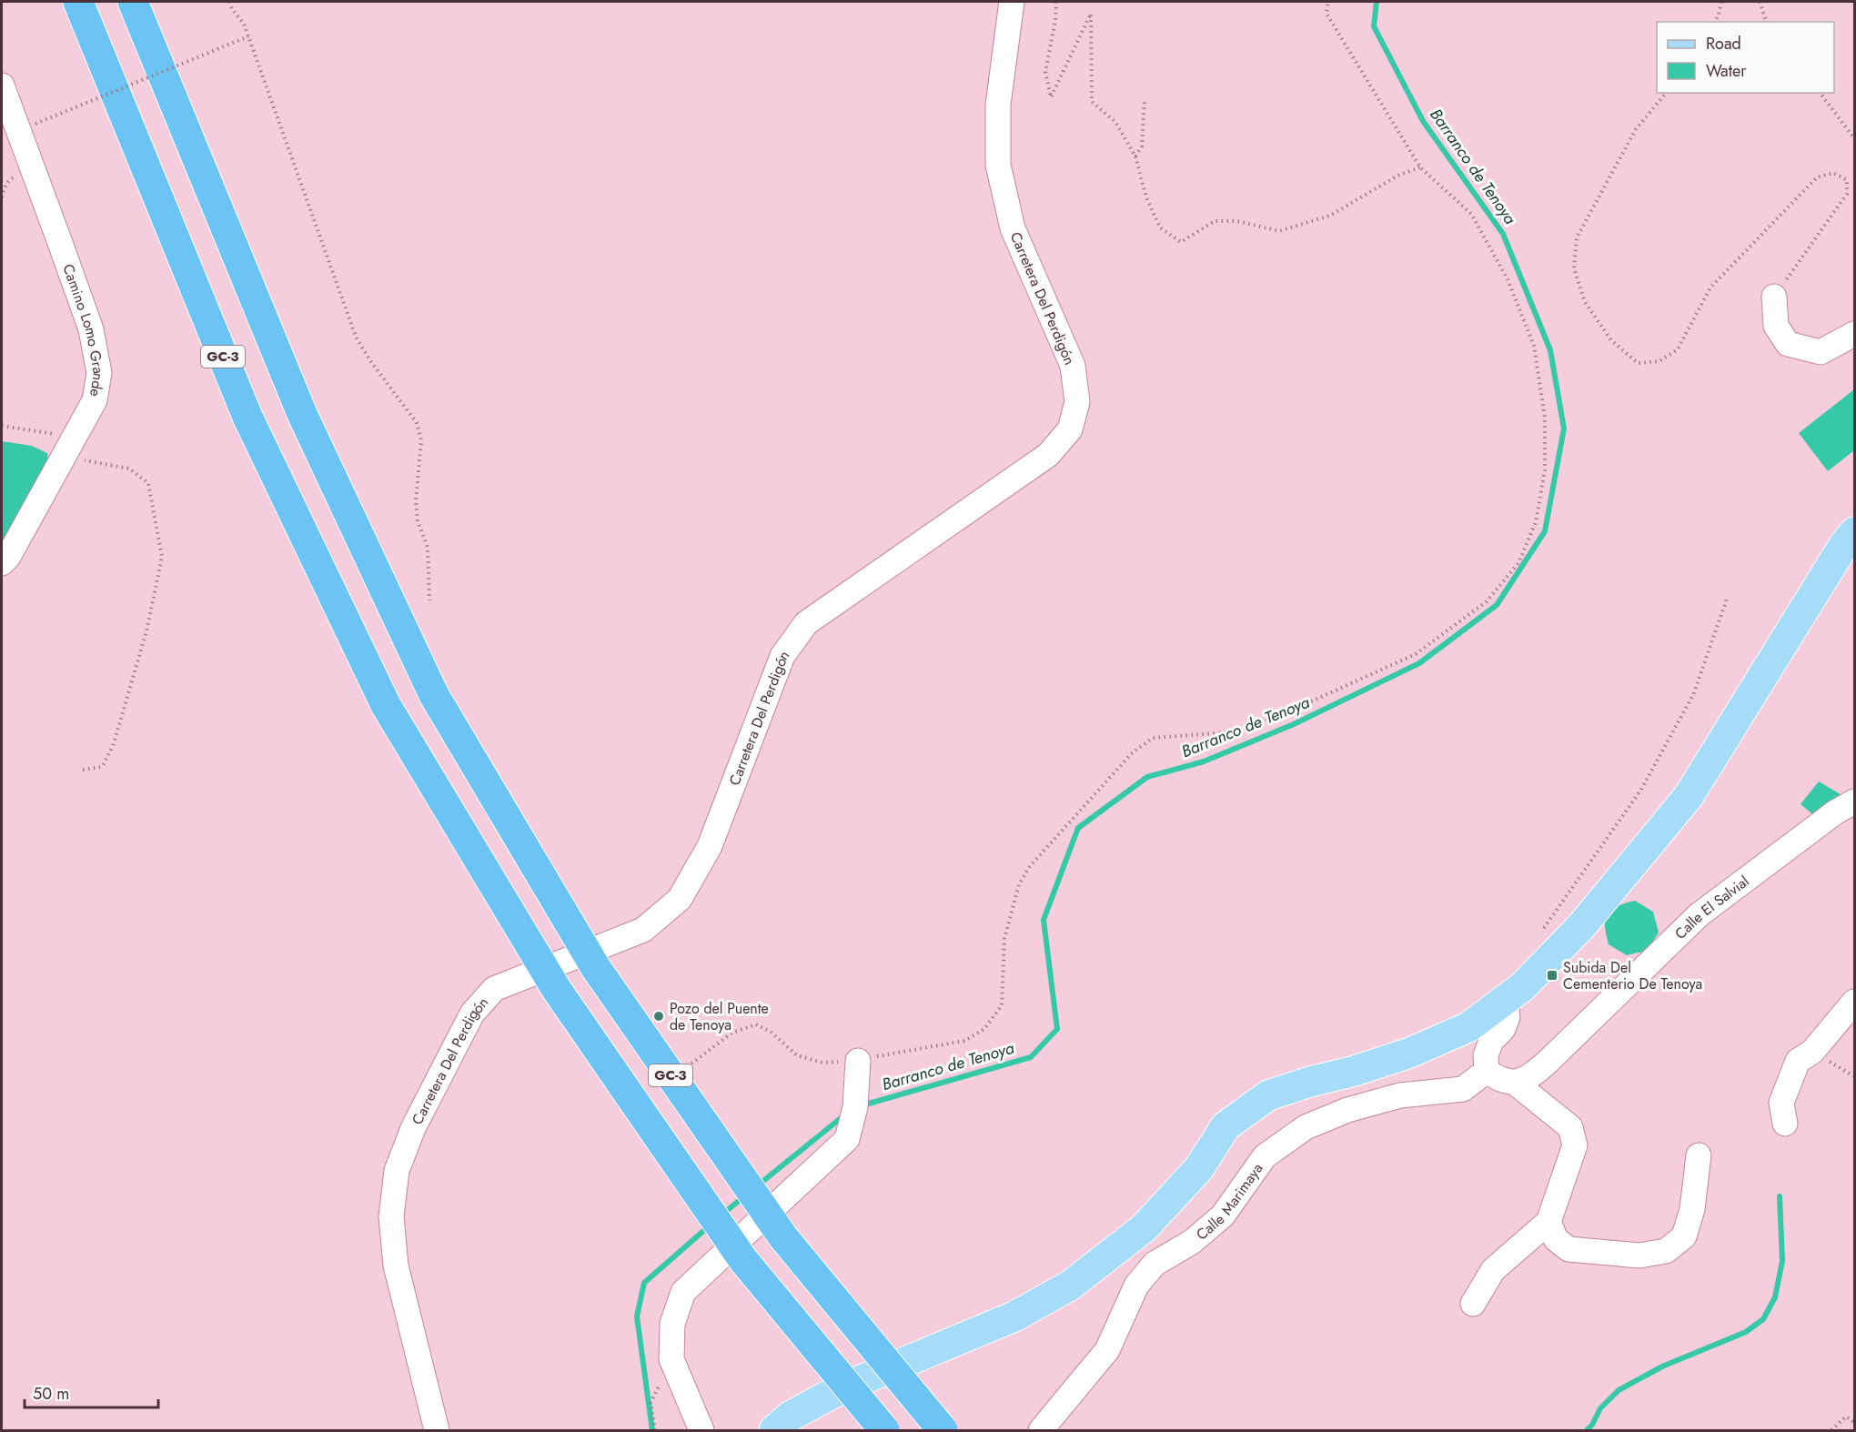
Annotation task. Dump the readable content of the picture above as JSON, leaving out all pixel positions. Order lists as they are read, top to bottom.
{
  "streets": {
    "highway": ["GC-3"],
    "street": [
      "Carretera Del Perdigón",
      "Camino Lomo Grande",
      "Calle El Salvial",
      "Calle Marimaya"
    ]
  },
  "water": ["Barranco de Tenoya"],
  "places": {
    "transit": ["Subida Del Cementerio De Tenoya"],
    "other": ["Pozo del Puente de Tenoya"]
  },
  "legend": ["Road", "Water"],
  "scale_bar": "50 m"
}
